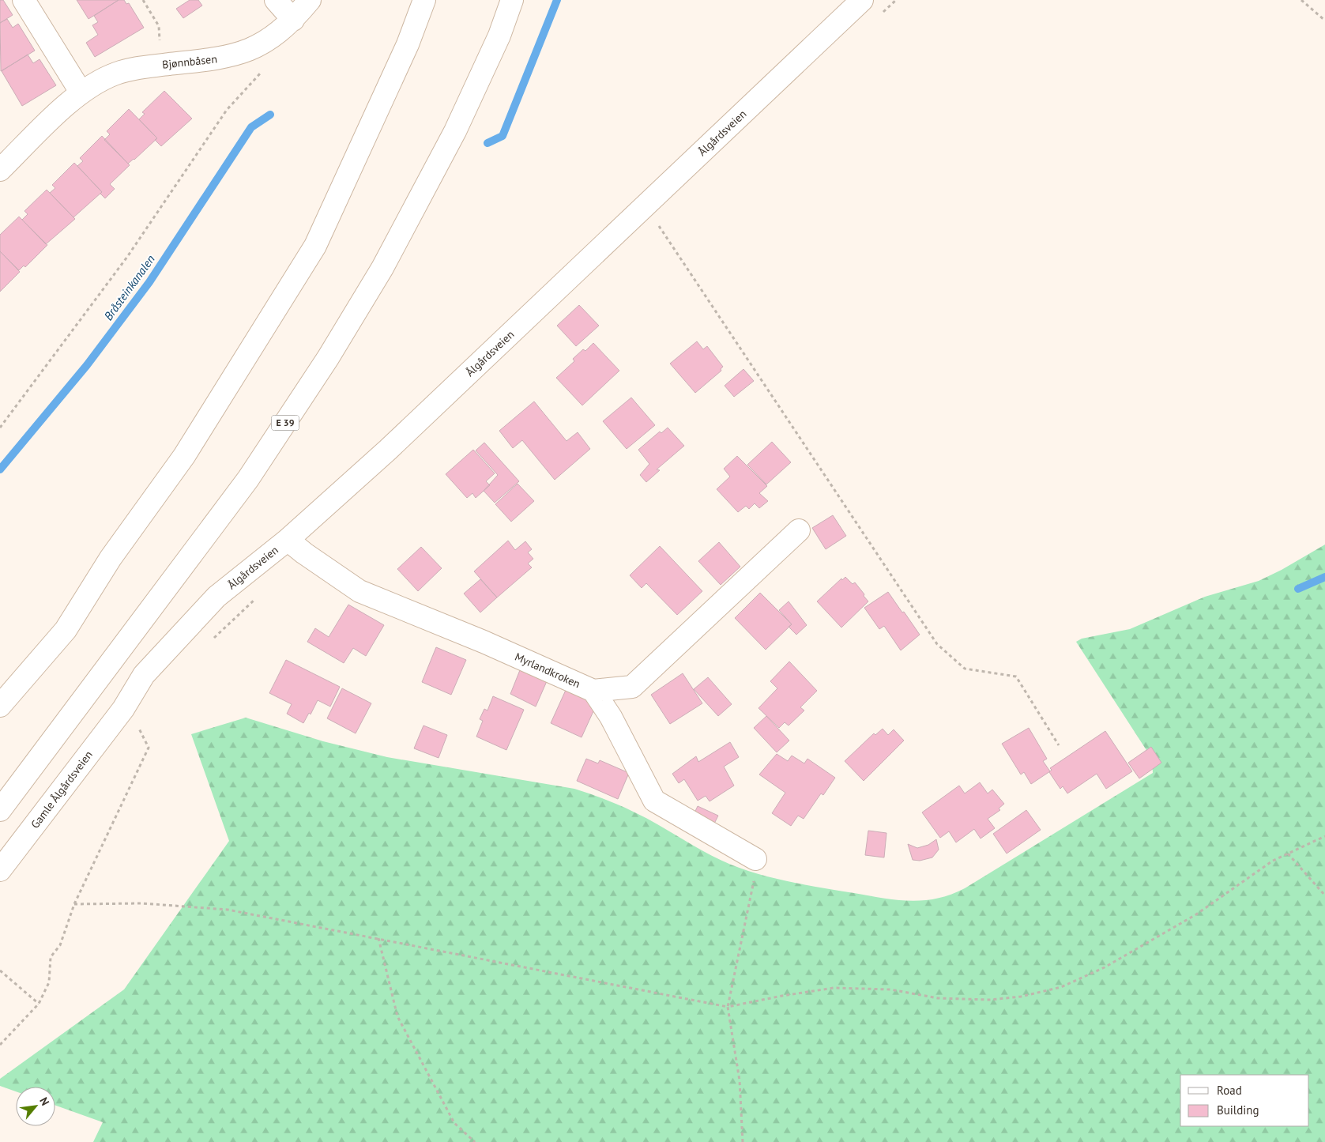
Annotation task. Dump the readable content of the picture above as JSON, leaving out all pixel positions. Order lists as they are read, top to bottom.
{
  "streets": {
    "main road": [
      "Bjønnbåsen",
      "Ålgårdsveien",
      "E 39",
      "Myrlandkroken",
      "Gamle Ålgårdsveien"
    ]
  },
  "crossings": [
    ["Ålgårdsveien", "Myrlandkroken"],
    ["Ålgårdsveien", "Gamle Ålgårdsveien"]
  ],
  "water": ["Bråsteinkanalen"],
  "legend": ["Road", "Building"],
  "north": "top right"
}
